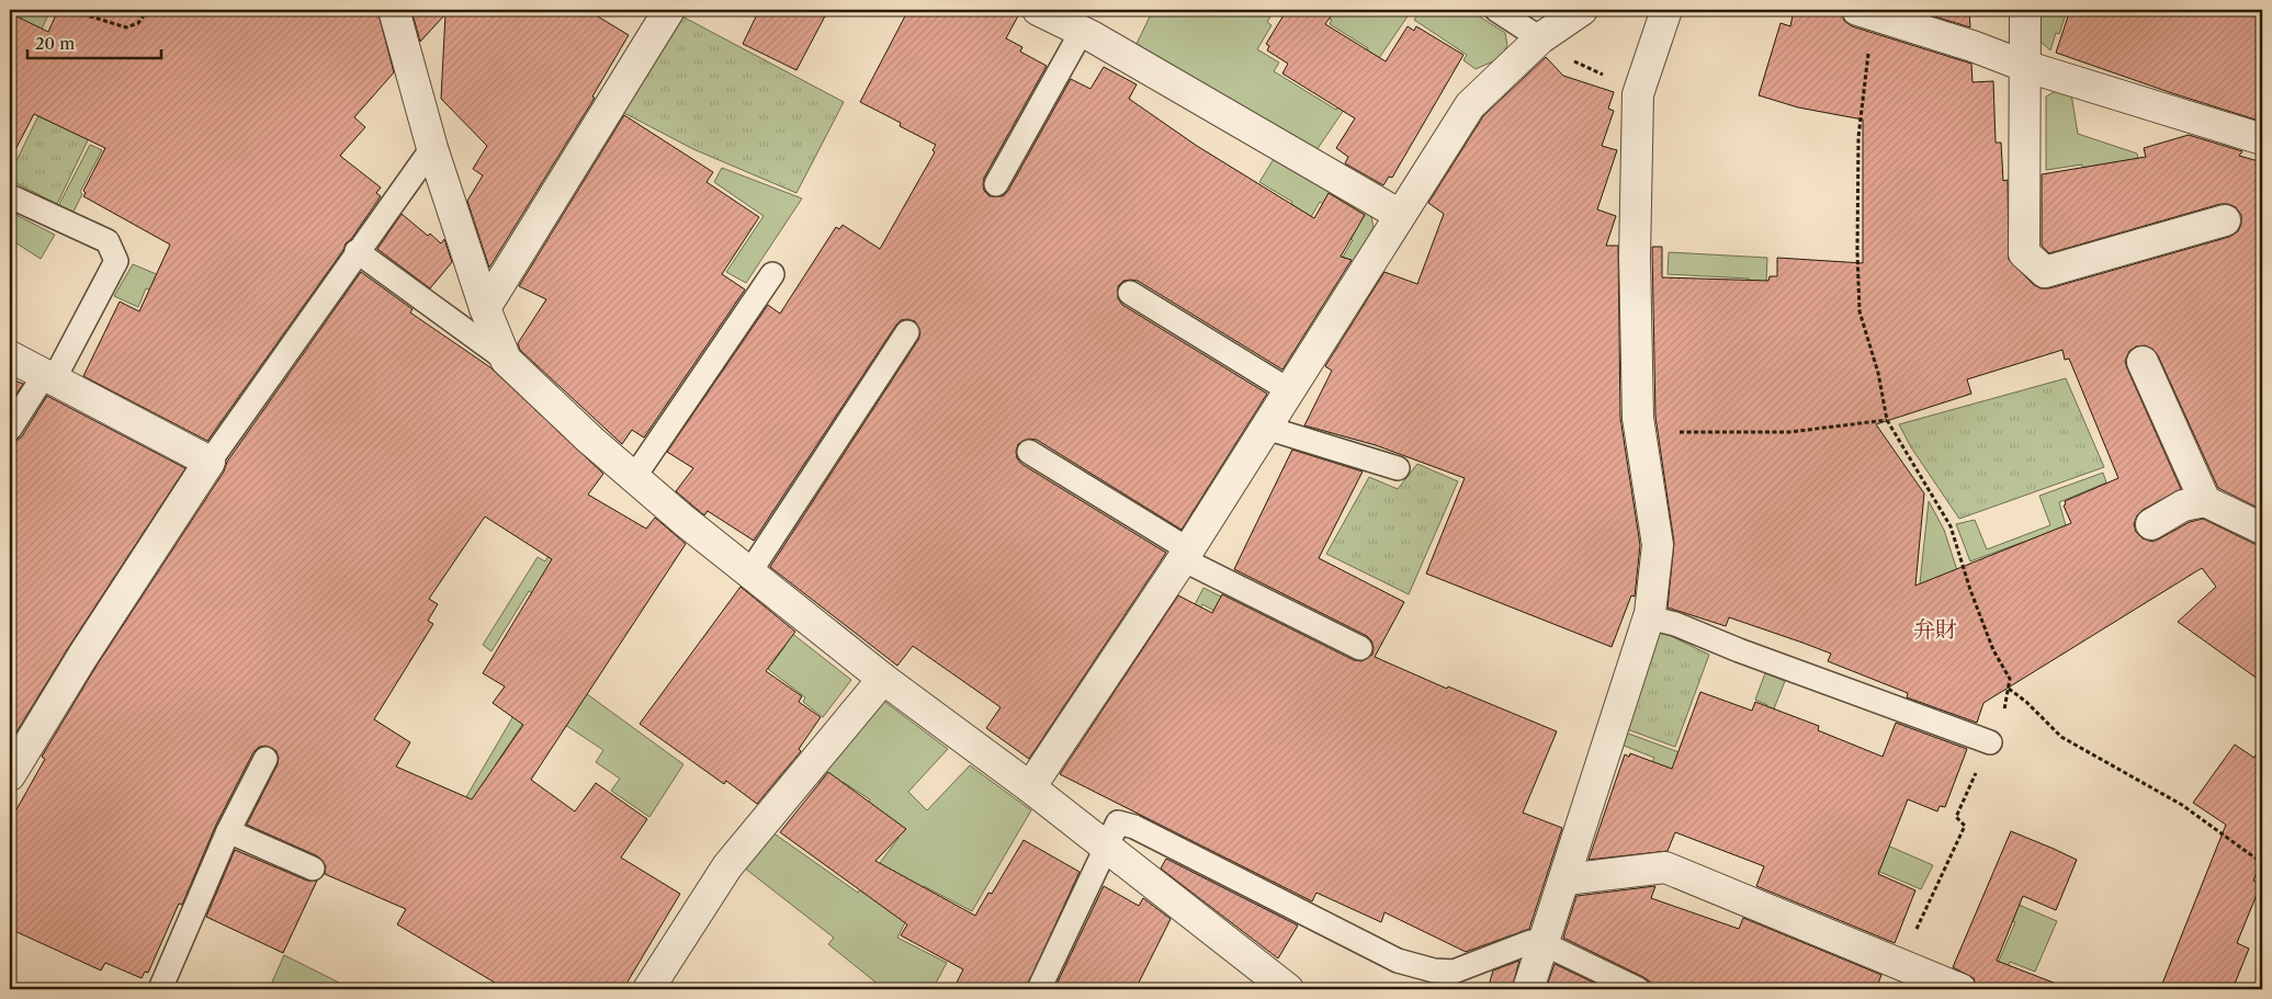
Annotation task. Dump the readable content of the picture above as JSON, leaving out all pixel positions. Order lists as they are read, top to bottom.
{
  "districts": ["弁財"],
  "scale_bar": "20 m"
}
